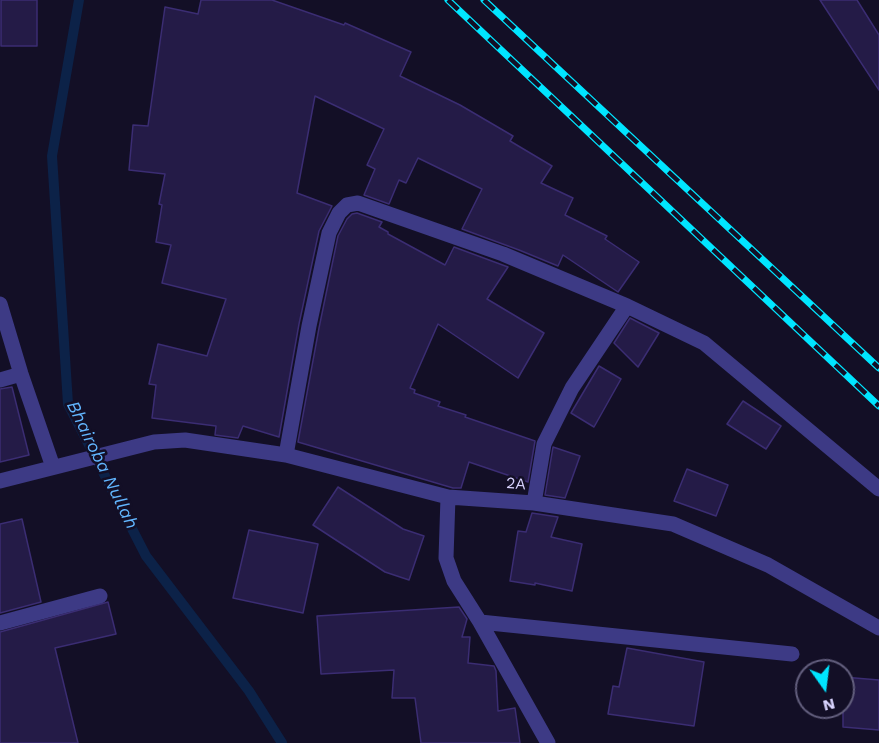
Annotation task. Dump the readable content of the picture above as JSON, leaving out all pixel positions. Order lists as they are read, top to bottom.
{
  "streets": {
    "street": ["2A"]
  },
  "water": ["Bhairoba Nullah"],
  "north": "bottom"
}
